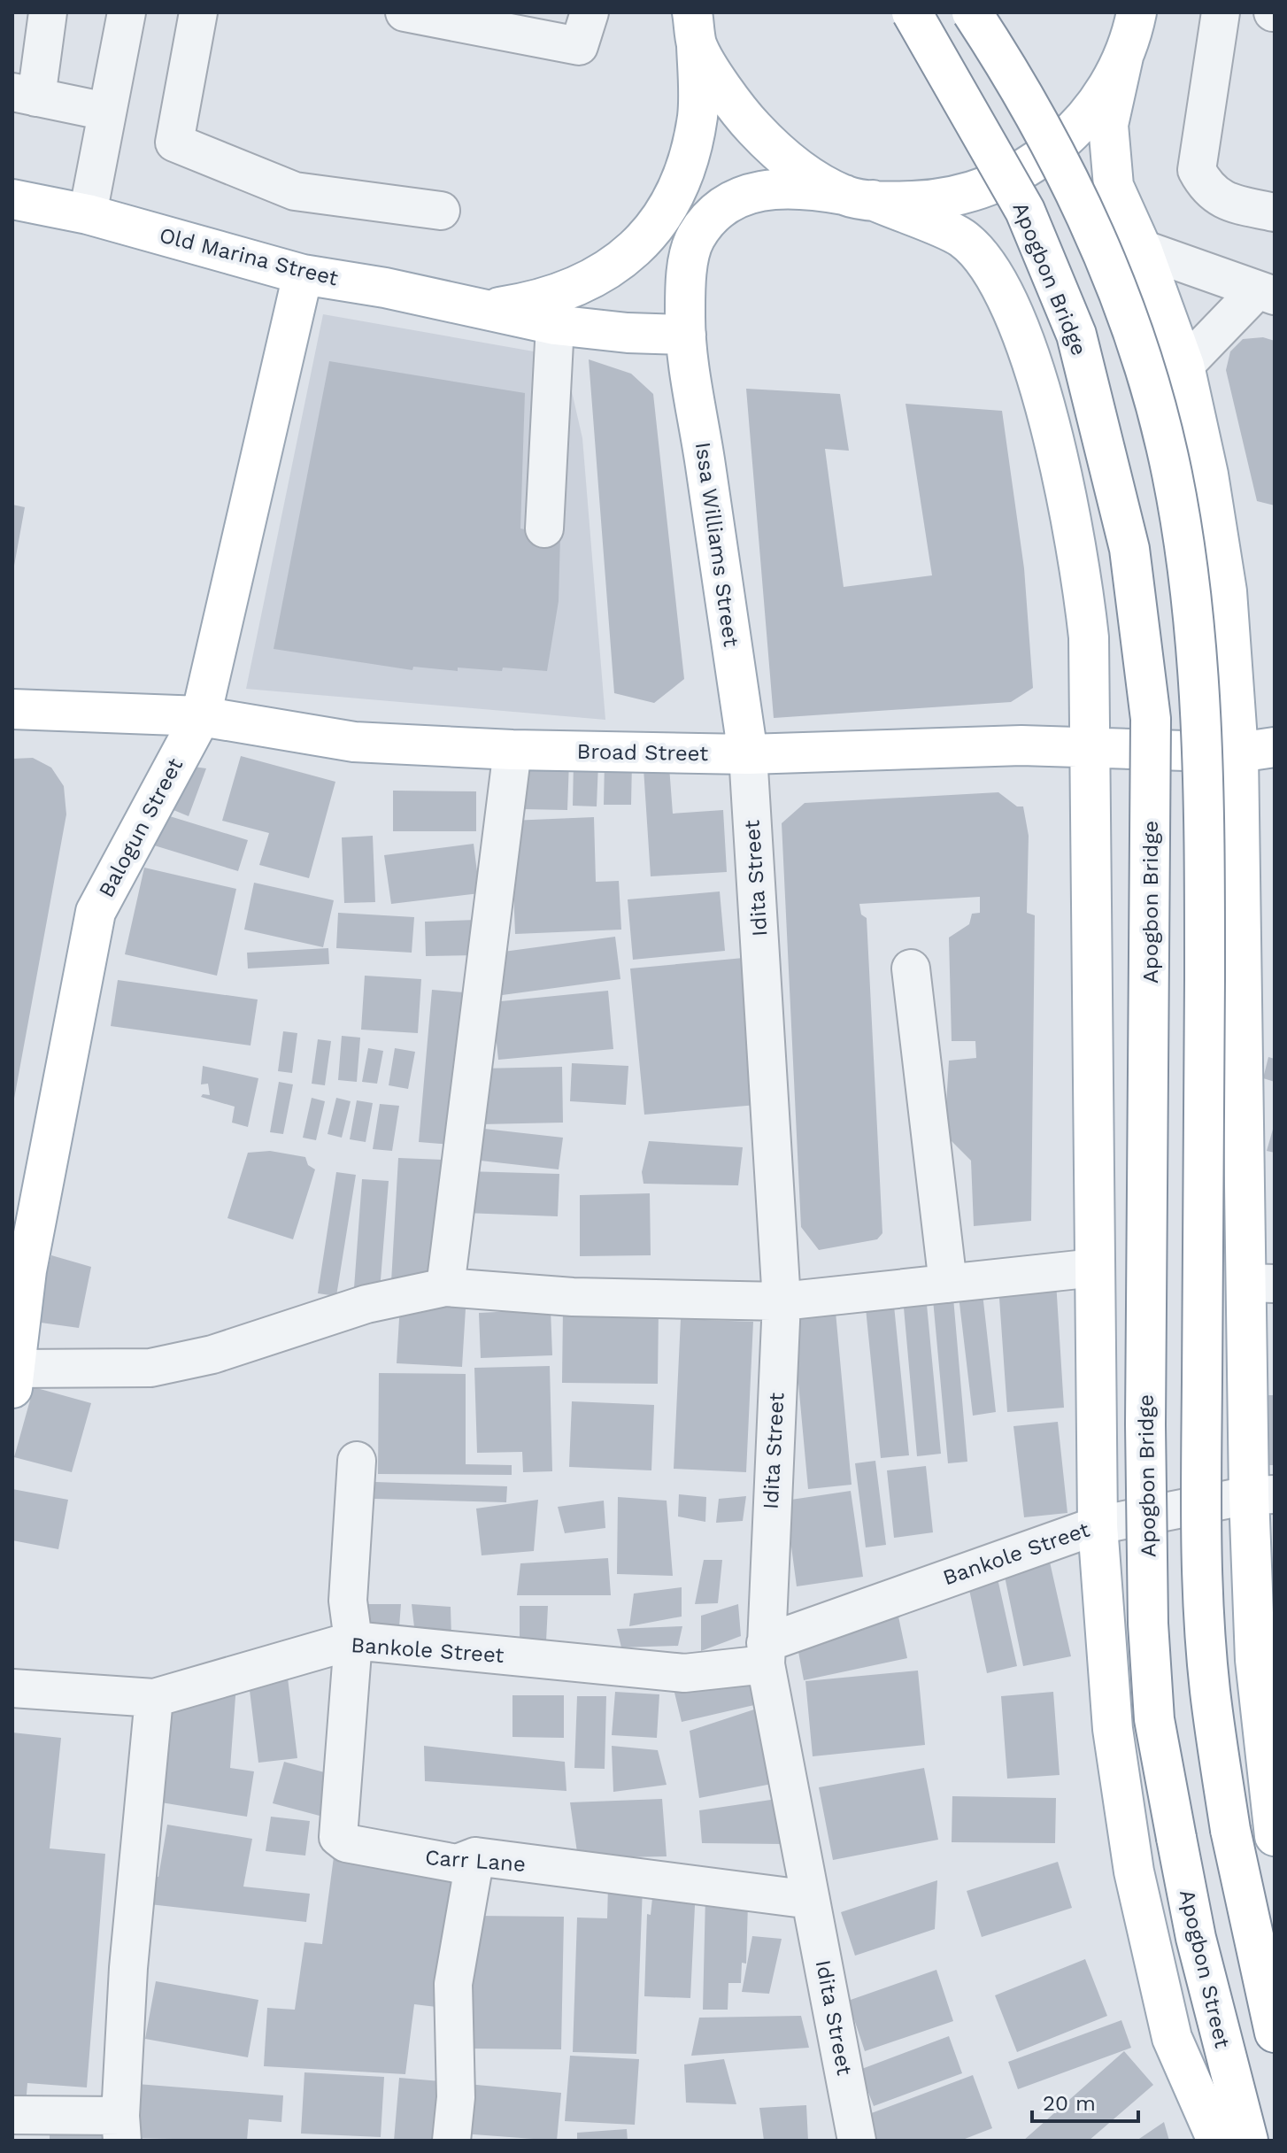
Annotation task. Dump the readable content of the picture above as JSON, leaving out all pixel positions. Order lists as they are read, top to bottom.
{
  "streets": {
    "main road": [
      "Old Marina Street",
      "Apogbon Bridge",
      "Issa Williams Street",
      "Broad Street",
      "Balogun Street",
      "Apogbon Street"
    ],
    "street": ["Idita Street", "Bankole Street", "Carr Lane"]
  },
  "crossings": [
    ["Old Marina Street", "Issa Williams Street"],
    ["Old Marina Street", "Balogun Street"],
    ["Apogbon Bridge", "Apogbon Street"],
    ["Issa Williams Street", "Broad Street"],
    ["Issa Williams Street", "Idita Street"],
    ["Broad Street", "Balogun Street"],
    ["Broad Street", "Idita Street"],
    ["Idita Street", "Bankole Street"],
    ["Idita Street", "Carr Lane"],
    ["Bankole Street", "Carr Lane"]
  ],
  "scale_bar": "20 m"
}
